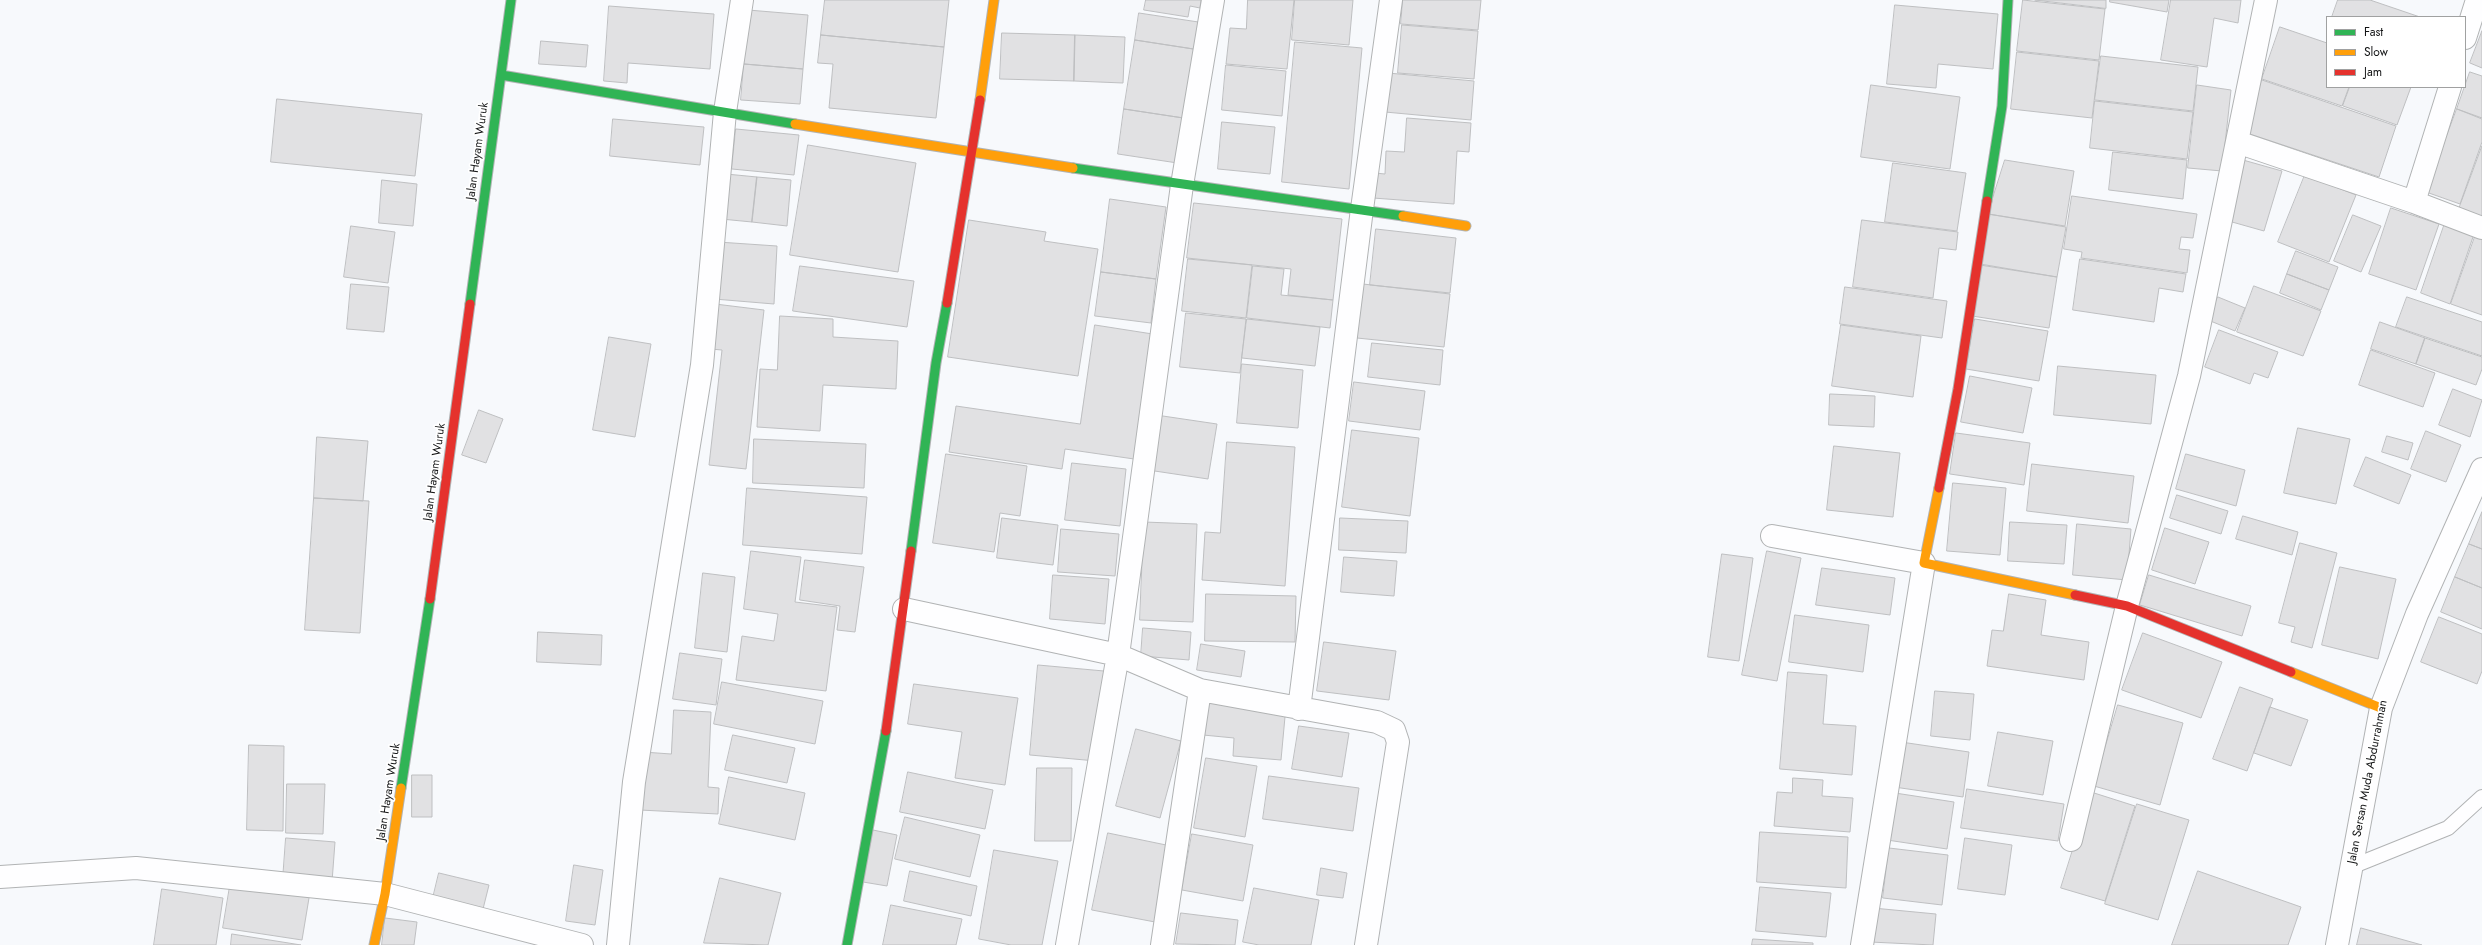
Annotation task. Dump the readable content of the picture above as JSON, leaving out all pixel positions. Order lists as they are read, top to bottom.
{
  "streets": {
    "street": ["Jalan Hayam Wuruk", "Jalan Sersan Muda Abdurrahman"]
  },
  "legend": ["Fast", "Slow", "Jam"]
}
